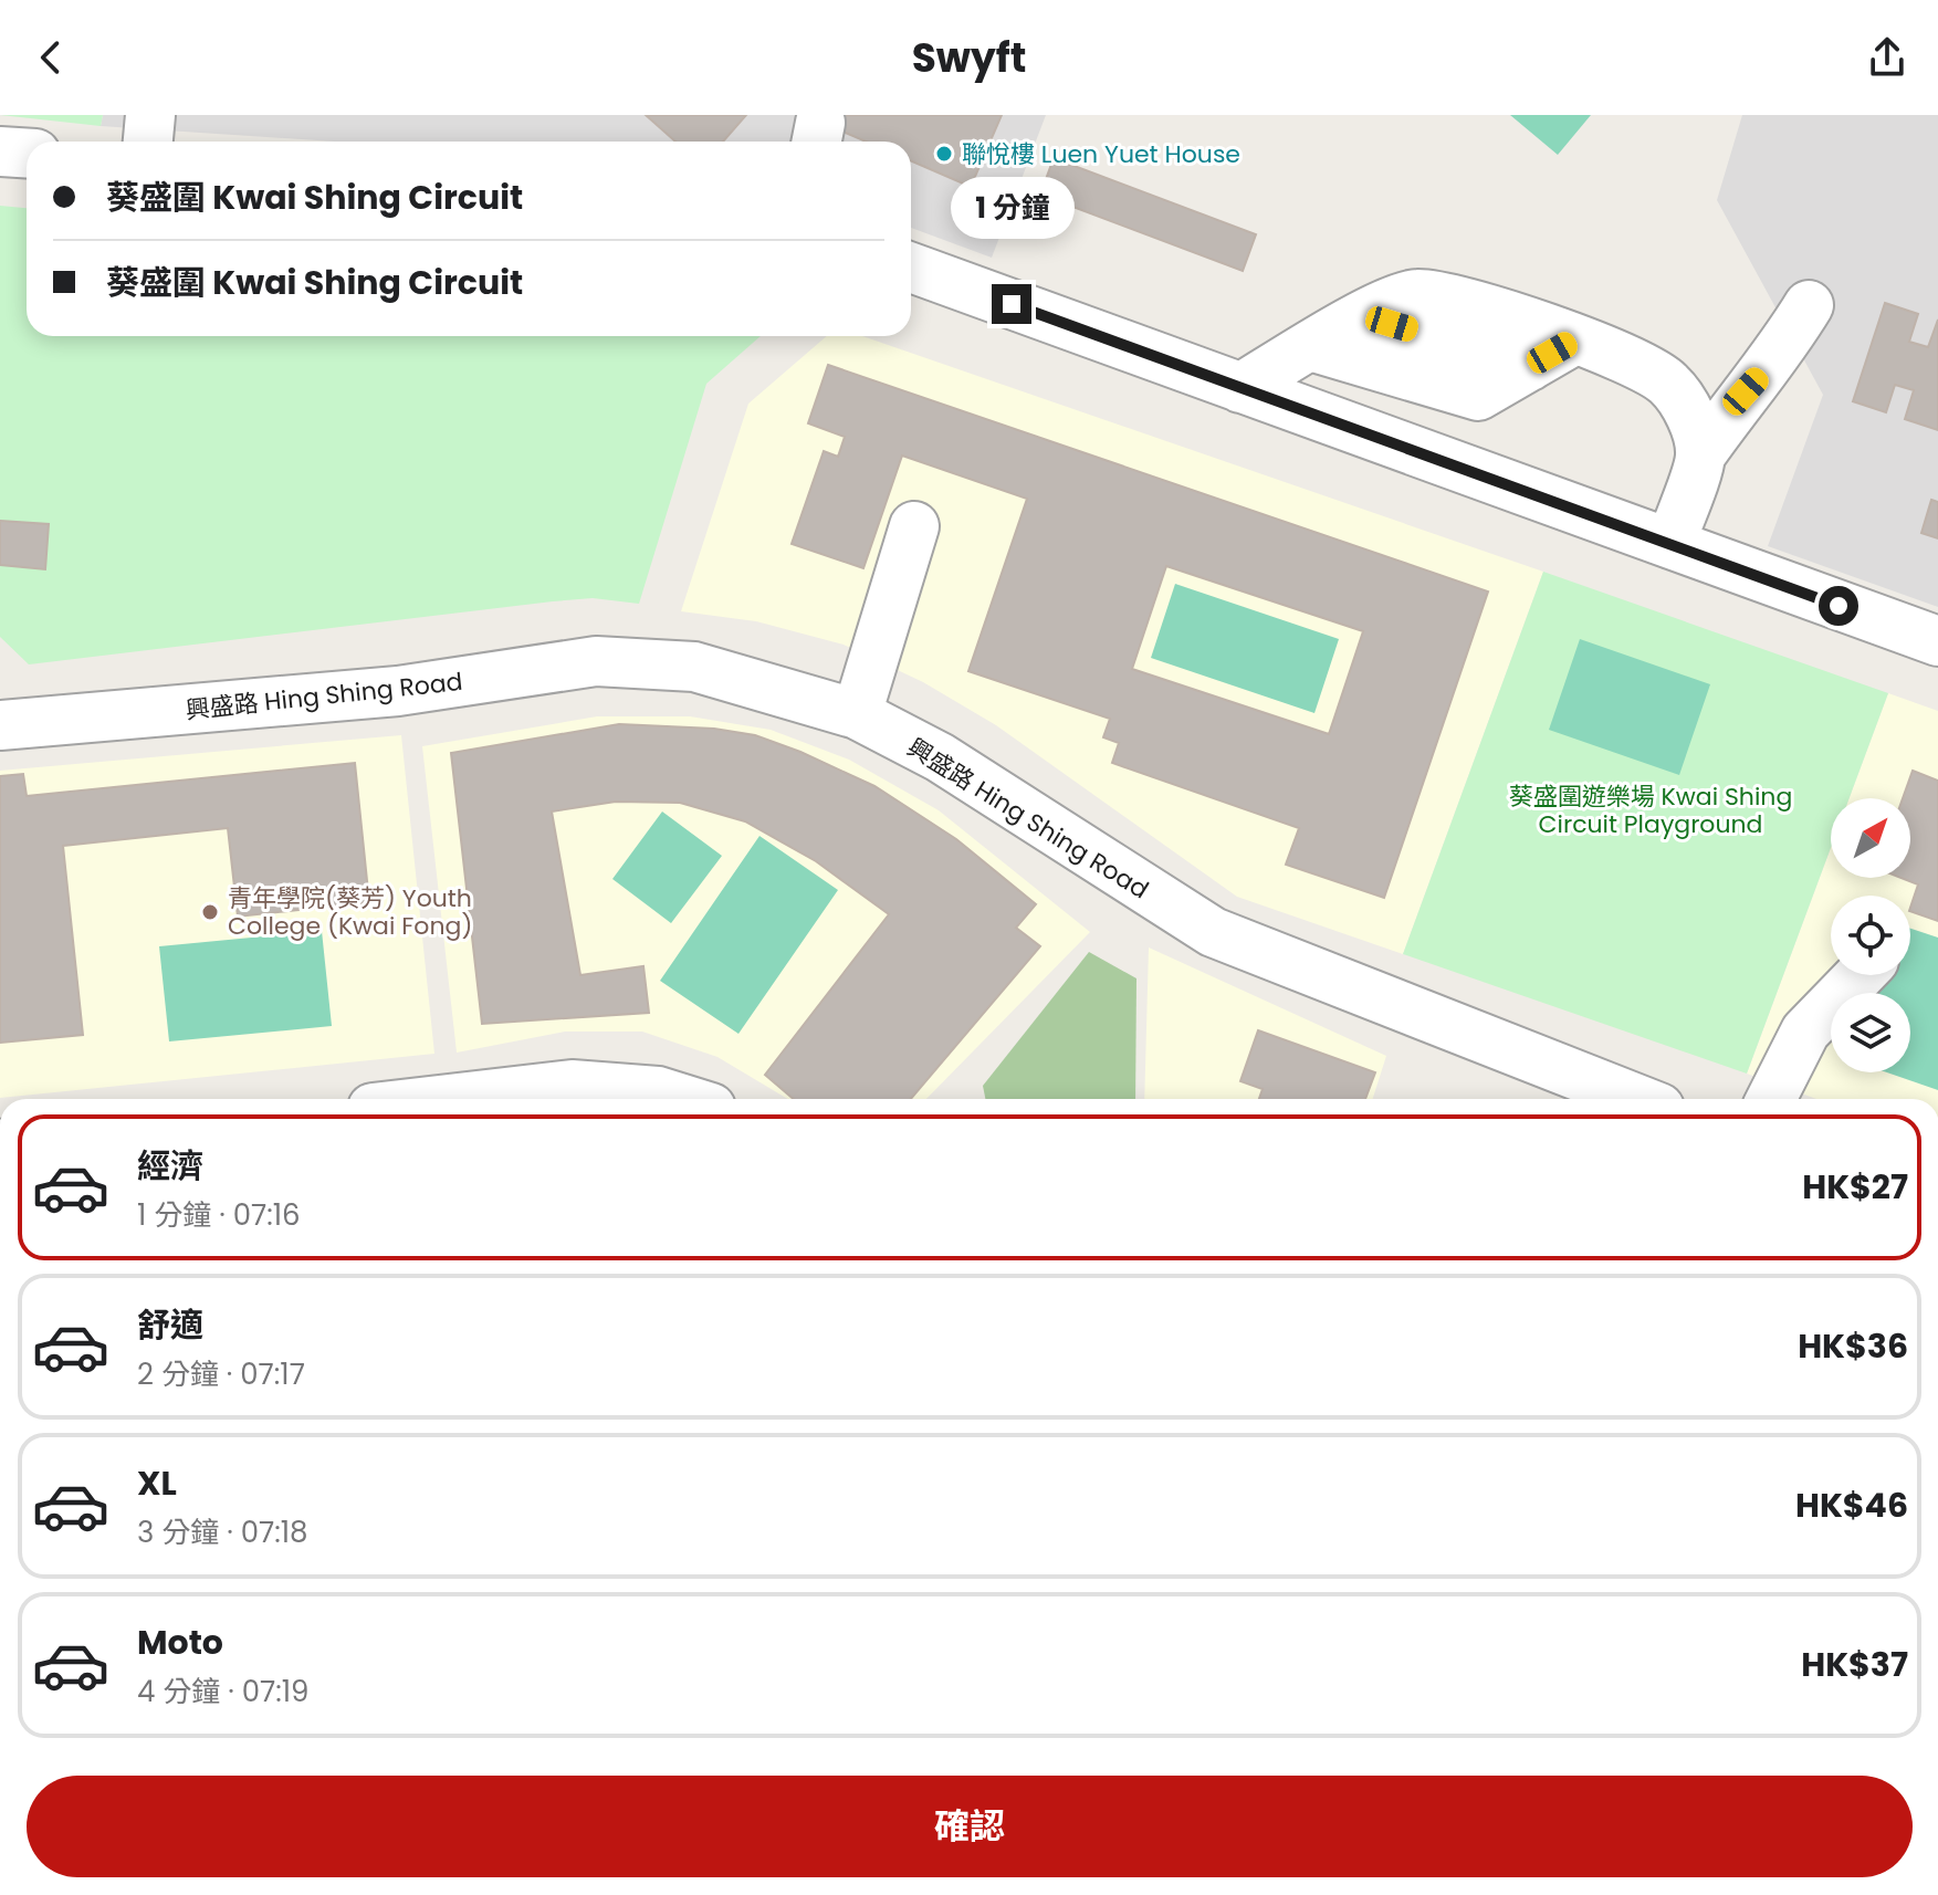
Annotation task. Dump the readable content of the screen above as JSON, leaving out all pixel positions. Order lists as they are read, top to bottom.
{
  "streets": {
    "street": ["興盛路 Hing Shing Road"]
  },
  "parks": ["葵盛圍遊樂場 Kwai Shing Circuit Playground"],
  "places": ["聯悅樓 Luen Yuet House", "青年學院(葵芳) Youth College (Kwai Fong)"],
  "north": "top right",
  "page": {
    "header": "Swyft",
    "banner": ["葵盛圍 Kwai Shing Circuit", "葵盛圍 Kwai Shing Circuit"],
    "bubble": "1 分鐘",
    "list": [
      {
        "name": "經濟",
        "note": "1 分鐘 · 07:16",
        "value": "HK$27"
      },
      {
        "name": "舒適",
        "note": "2 分鐘 · 07:17",
        "value": "HK$36"
      },
      {
        "name": "XL",
        "note": "3 分鐘 · 07:18",
        "value": "HK$46"
      },
      {
        "name": "Moto",
        "note": "4 分鐘 · 07:19",
        "value": "HK$37"
      }
    ],
    "buttons": "確認"
  }
}
